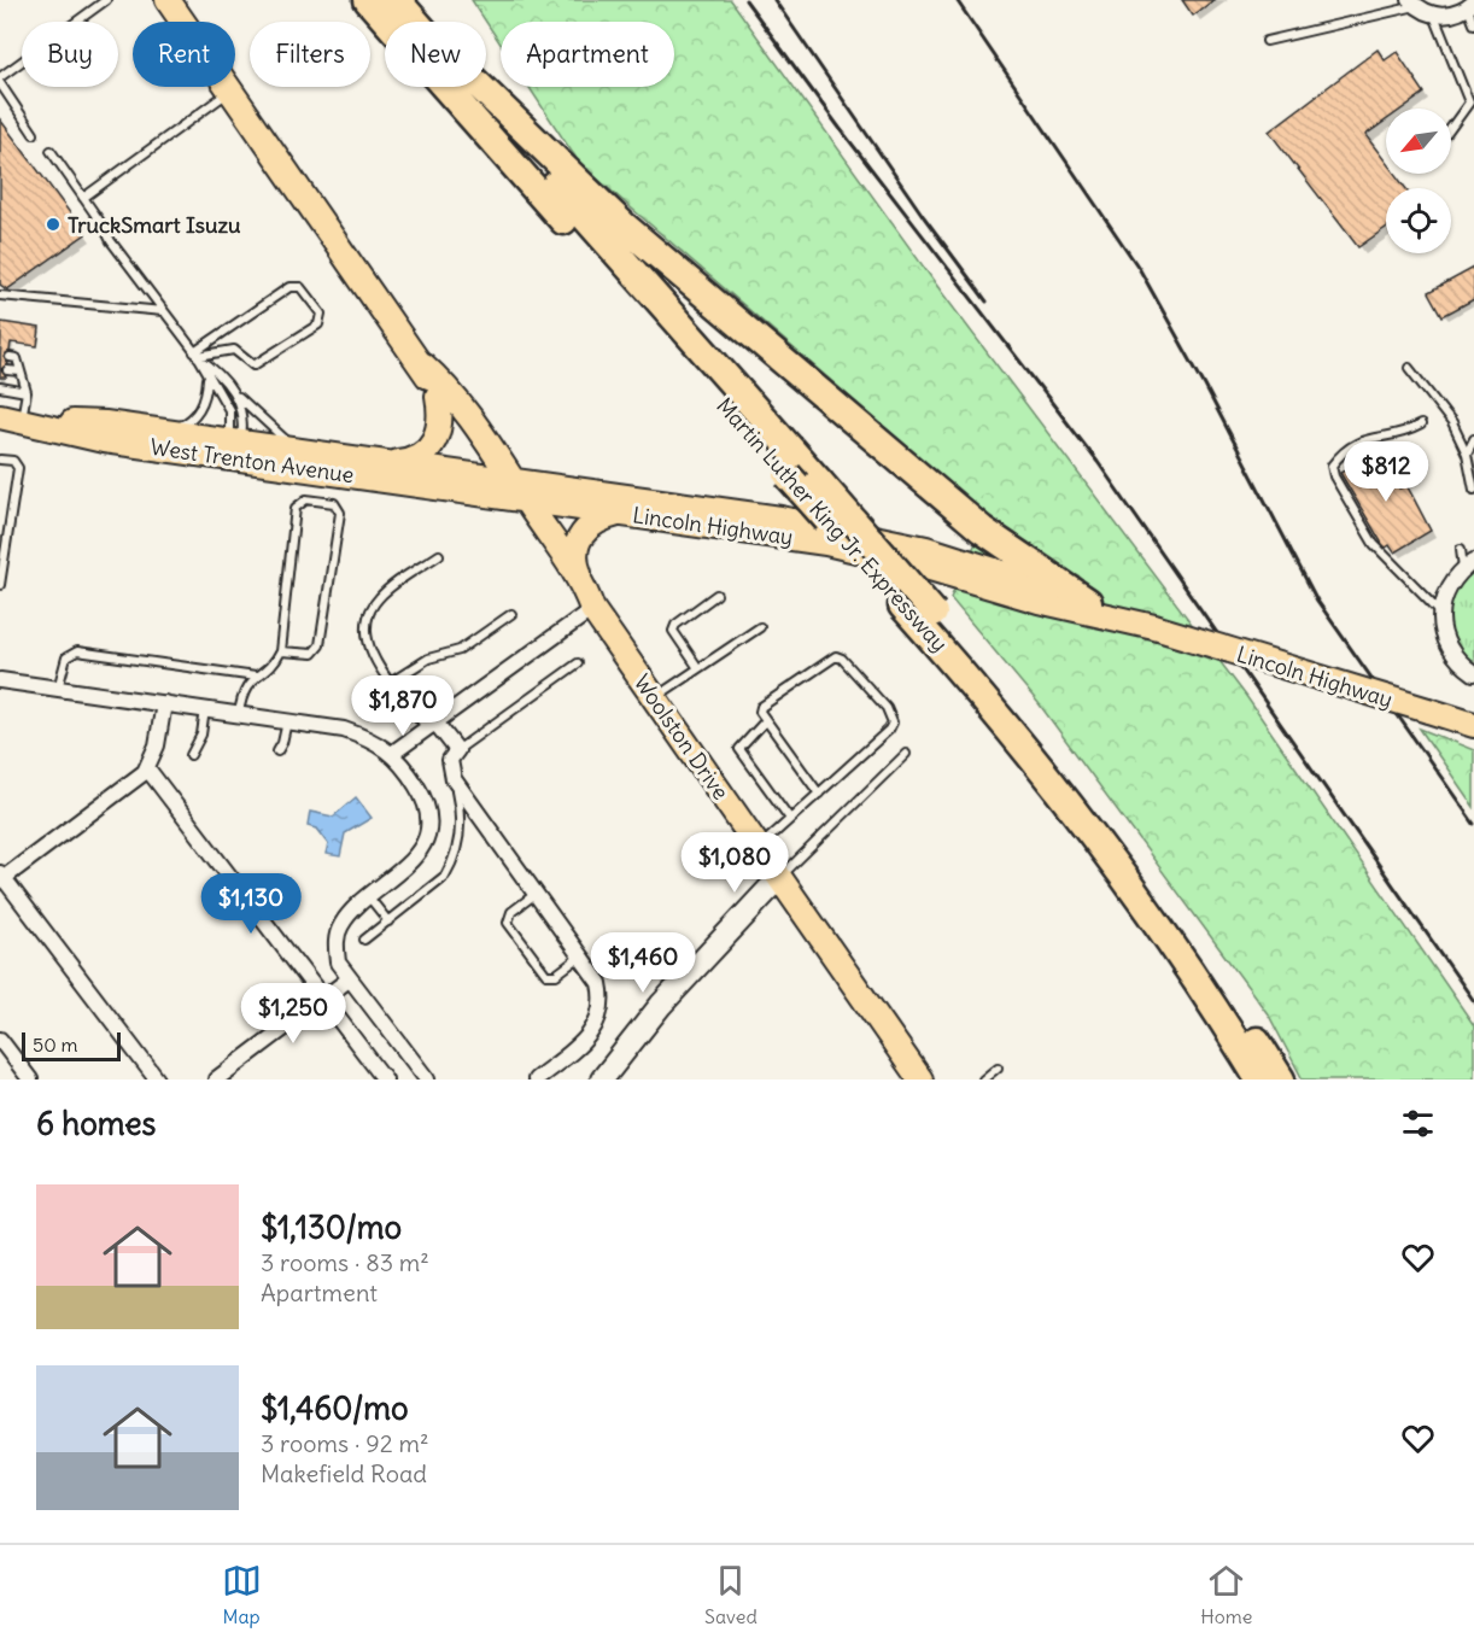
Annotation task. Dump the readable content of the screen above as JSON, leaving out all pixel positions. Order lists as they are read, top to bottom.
{
  "streets": {
    "highway": ["Martin Luther King Jr. Expressway"],
    "main road": ["West Trenton Avenue", "Lincoln Highway", "Woolston Drive"]
  },
  "crossings": [
    ["West Trenton Avenue", "Lincoln Highway"],
    ["West Trenton Avenue", "Woolston Drive"],
    ["Lincoln Highway", "Woolston Drive"]
  ],
  "places": ["TruckSmart Isuzu"],
  "scale_bar": "50 m",
  "north": "bottom left",
  "page": {
    "chip": [
      "Buy",
      "Rent",
      "Filters",
      "New",
      "Apartment"
    ],
    "price": [
      "$812",
      "$1,870",
      "$1,080",
      "$1,130",
      "$1,460",
      "$1,250"
    ],
    "scale": "50 m",
    "heading": "6 homes",
    "list": [
      {
        "name": "$1,130/mo",
        "note": "3 rooms · 83 m² · Apartment"
      },
      {
        "name": "$1,460/mo",
        "note": "3 rooms · 92 m² · Makefield Road"
      }
    ],
    "tabs": ["Map", "Saved", "Home"]
  }
}
